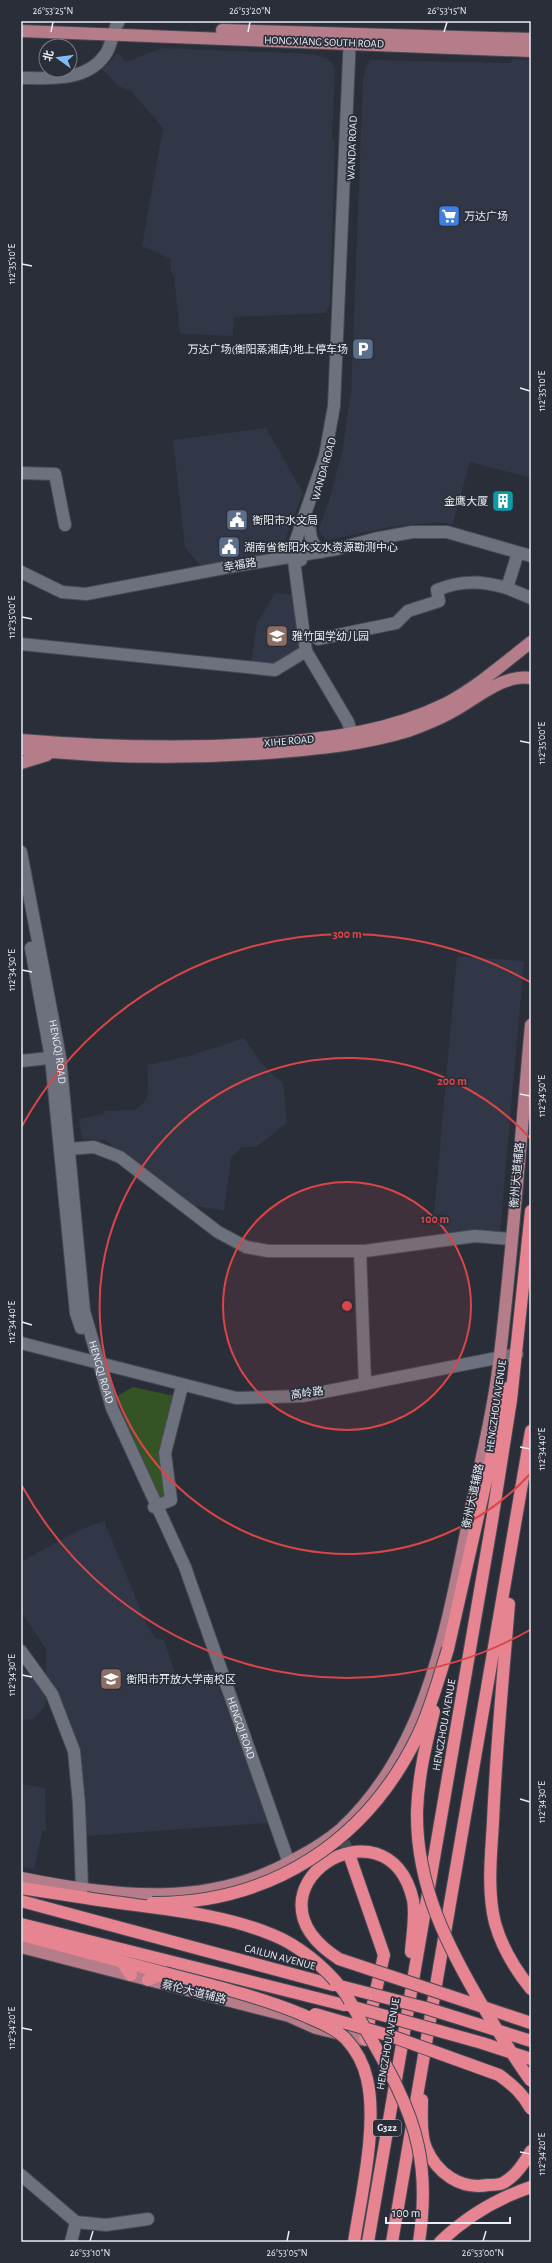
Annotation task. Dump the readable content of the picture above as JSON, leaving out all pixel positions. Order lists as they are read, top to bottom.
{
  "streets": {
    "highway": ["HENGZHOU AVENUE", "CAILUN AVENUE", "G322"],
    "main road": [
      "HONGXIANG SOUTH ROAD",
      "XIHE ROAD",
      "衡州大道辅路",
      "蔡伦大道辅路"
    ],
    "street": [
      "WANDA ROAD",
      "幸福路",
      "HENGQI ROAD",
      "高岭路"
    ]
  },
  "crossings": [
    ["HONGXIANG SOUTH ROAD", "WANDA ROAD"],
    ["WANDA ROAD", "幸福路"],
    ["HENGQI ROAD", "衡州大道辅路"],
    ["HENGQI ROAD", "高岭路"],
    ["衡州大道辅路", "高岭路"],
    ["高岭路", "HENGZHOU AVENUE"]
  ],
  "places": {
    "supermarket": ["万达广场"],
    "parking": ["万达广场(衡阳蒸湘店)地上停车场"],
    "building": ["金鹰大厦"],
    "public building": ["衡阳市水文局", "湖南省衡阳水文水资源勘测中心"],
    "school or university": ["雅竹国学幼儿园", "衡阳市开放大学南校区"]
  },
  "scale_bar": "100 m",
  "north": "left",
  "coordinates": [
    "26°53'25\"N",
    "26°53'20\"N",
    "26°53'15\"N",
    "112°35'10\"E",
    "112°35'00\"E",
    "112°34'50\"E",
    "112°34'40\"E",
    "112°34'30\"E",
    "112°34'20\"E",
    "26°53'10\"N",
    "26°53'05\"N",
    "26°53'00\"N"
  ],
  "rings": ["300 m", "200 m", "100 m"]
}
